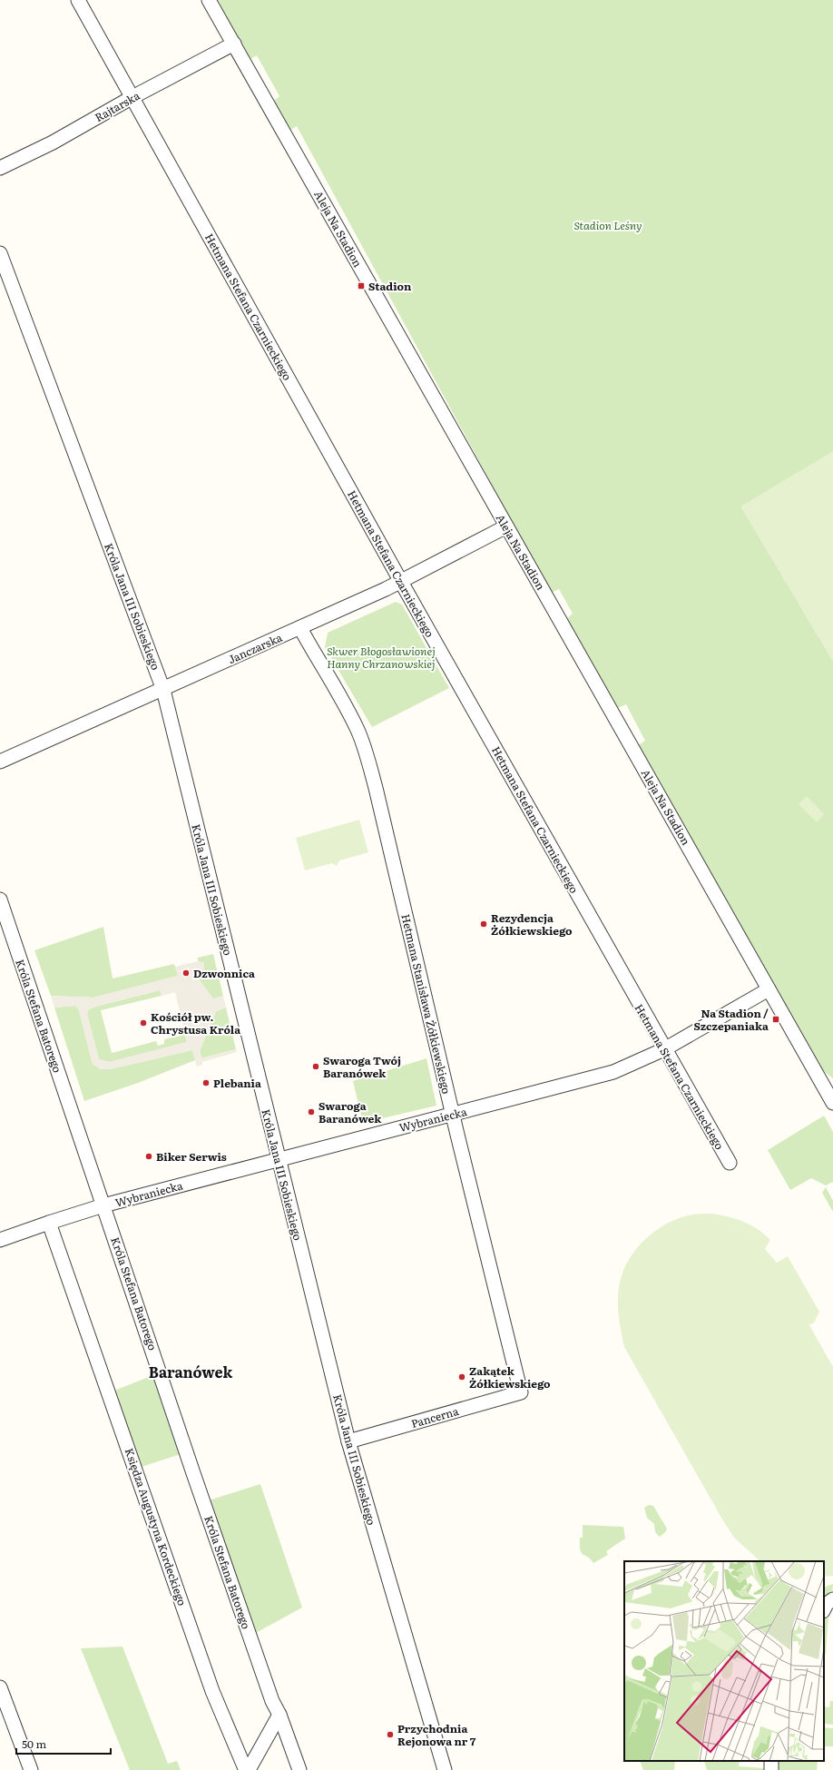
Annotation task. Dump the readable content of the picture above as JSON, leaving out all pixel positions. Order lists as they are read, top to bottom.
{
  "streets": {
    "street": [
      "Rajtarska",
      "Aleja Na Stadion",
      "Hetmana Stefana Czarnieckiego",
      "Króla Jana III Sobieskiego",
      "Janczarska",
      "Hetmana Stanisława Żółkiewskiego",
      "Króla Stefana Batorego",
      "Wybraniecka",
      "Pancerna",
      "Księdza Augustyna Kordeckiego"
    ]
  },
  "crossings": [
    ["Rajtarska", "Aleja Na Stadion"],
    ["Rajtarska", "Hetmana Stefana Czarnieckiego"],
    ["Aleja Na Stadion", "Janczarska"],
    ["Aleja Na Stadion", "Wybraniecka"],
    ["Hetmana Stefana Czarnieckiego", "Janczarska"],
    ["Hetmana Stefana Czarnieckiego", "Wybraniecka"],
    ["Króla Jana III Sobieskiego", "Janczarska"],
    ["Króla Jana III Sobieskiego", "Wybraniecka"],
    ["Króla Jana III Sobieskiego", "Pancerna"],
    ["Janczarska", "Hetmana Stanisława Żółkiewskiego"],
    ["Hetmana Stanisława Żółkiewskiego", "Wybraniecka"],
    ["Hetmana Stanisława Żółkiewskiego", "Pancerna"],
    ["Króla Stefana Batorego", "Wybraniecka"],
    ["Króla Stefana Batorego", "Księdza Augustyna Kordeckiego"],
    ["Wybraniecka", "Księdza Augustyna Kordeckiego"]
  ],
  "districts": ["Baranówek"],
  "parks": ["Stadion Leśny", "Skwer Błogosławionej Hanny Chrzanowskiej"],
  "places": {
    "transit": ["Stadion", "Na Stadion / Szczepaniaka"],
    "other": [
      "Rezydencja Żółkiewskiego",
      "Dzwonnica",
      "Kościół pw. Chrystusa Króla",
      "Swaroga Twój Baranówek",
      "Plebania",
      "Swaroga Baranówek",
      "Biker Serwis",
      "Zakątek Żółkiewskiego",
      "Przychodnia Rejonowa nr 7"
    ]
  },
  "scale_bar": "50 m"
}
